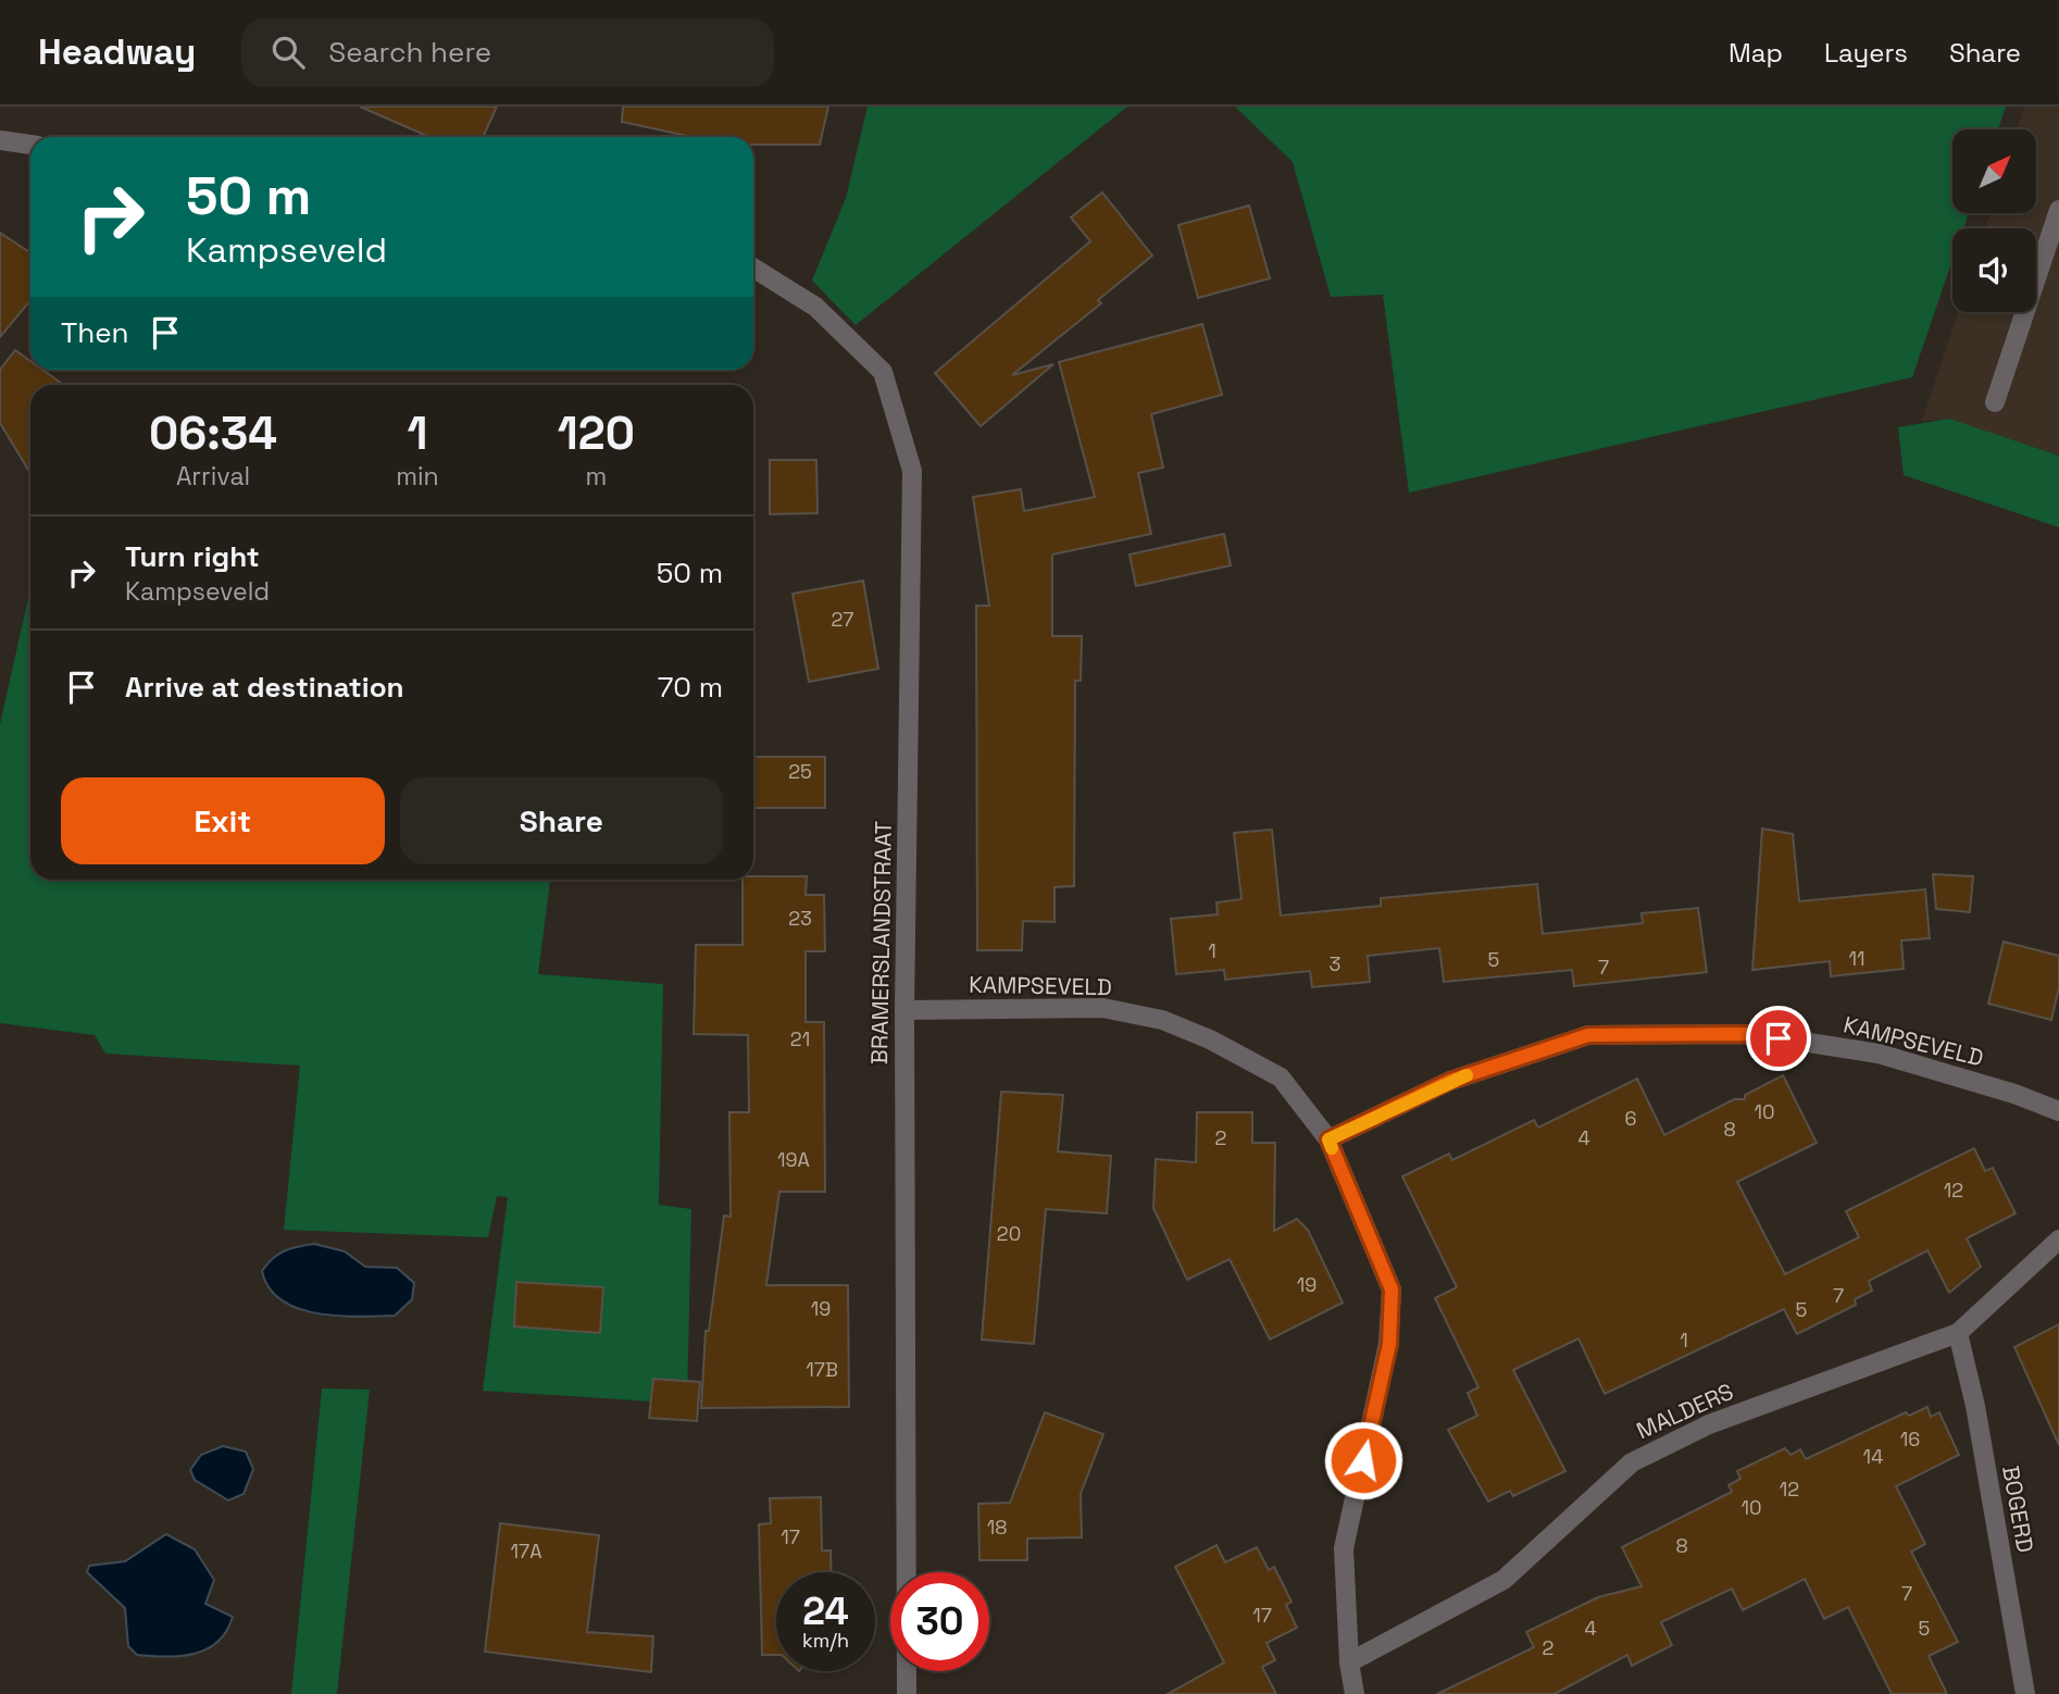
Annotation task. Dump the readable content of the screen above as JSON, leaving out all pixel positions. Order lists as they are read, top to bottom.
{
  "streets": {
    "street": [
      "BRAMERSLANDSTRAAT",
      "KAMPSEVELD",
      "MALDERS",
      "BOGERD"
    ]
  },
  "crossings": [
    ["BRAMERSLANDSTRAAT", "KAMPSEVELD"],
    ["MALDERS", "BOGERD"]
  ],
  "house_numbers": [
    "27",
    "25",
    "23",
    "1",
    "11",
    "5",
    "3",
    "7",
    "21",
    "10",
    "6",
    "8",
    "2",
    "4",
    "19A",
    "12",
    "20",
    "19",
    "7",
    "19",
    "5",
    "1",
    "17B",
    "16",
    "14",
    "12",
    "10",
    "18",
    "17",
    "8",
    "17A",
    "7",
    "17",
    "4",
    "5",
    "2"
  ],
  "north": "top right",
  "page": {
    "header": "Headway",
    "search": "Search here",
    "nav": ["Map", "Layers", "Share"],
    "turn": ["50 m", "Kampseveld"],
    "then": "Then",
    "eta": [
      "06:34",
      "Arrival",
      "1",
      "min",
      "120",
      "m"
    ],
    "list": [
      {
        "name": "Turn right",
        "note": "Kampseveld",
        "value": "50 m"
      },
      {
        "name": "Arrive at destination",
        "value": "70 m"
      }
    ],
    "buttons": ["Exit", "Share"],
    "speed": "24 km/h",
    "limit": "30"
  }
}
